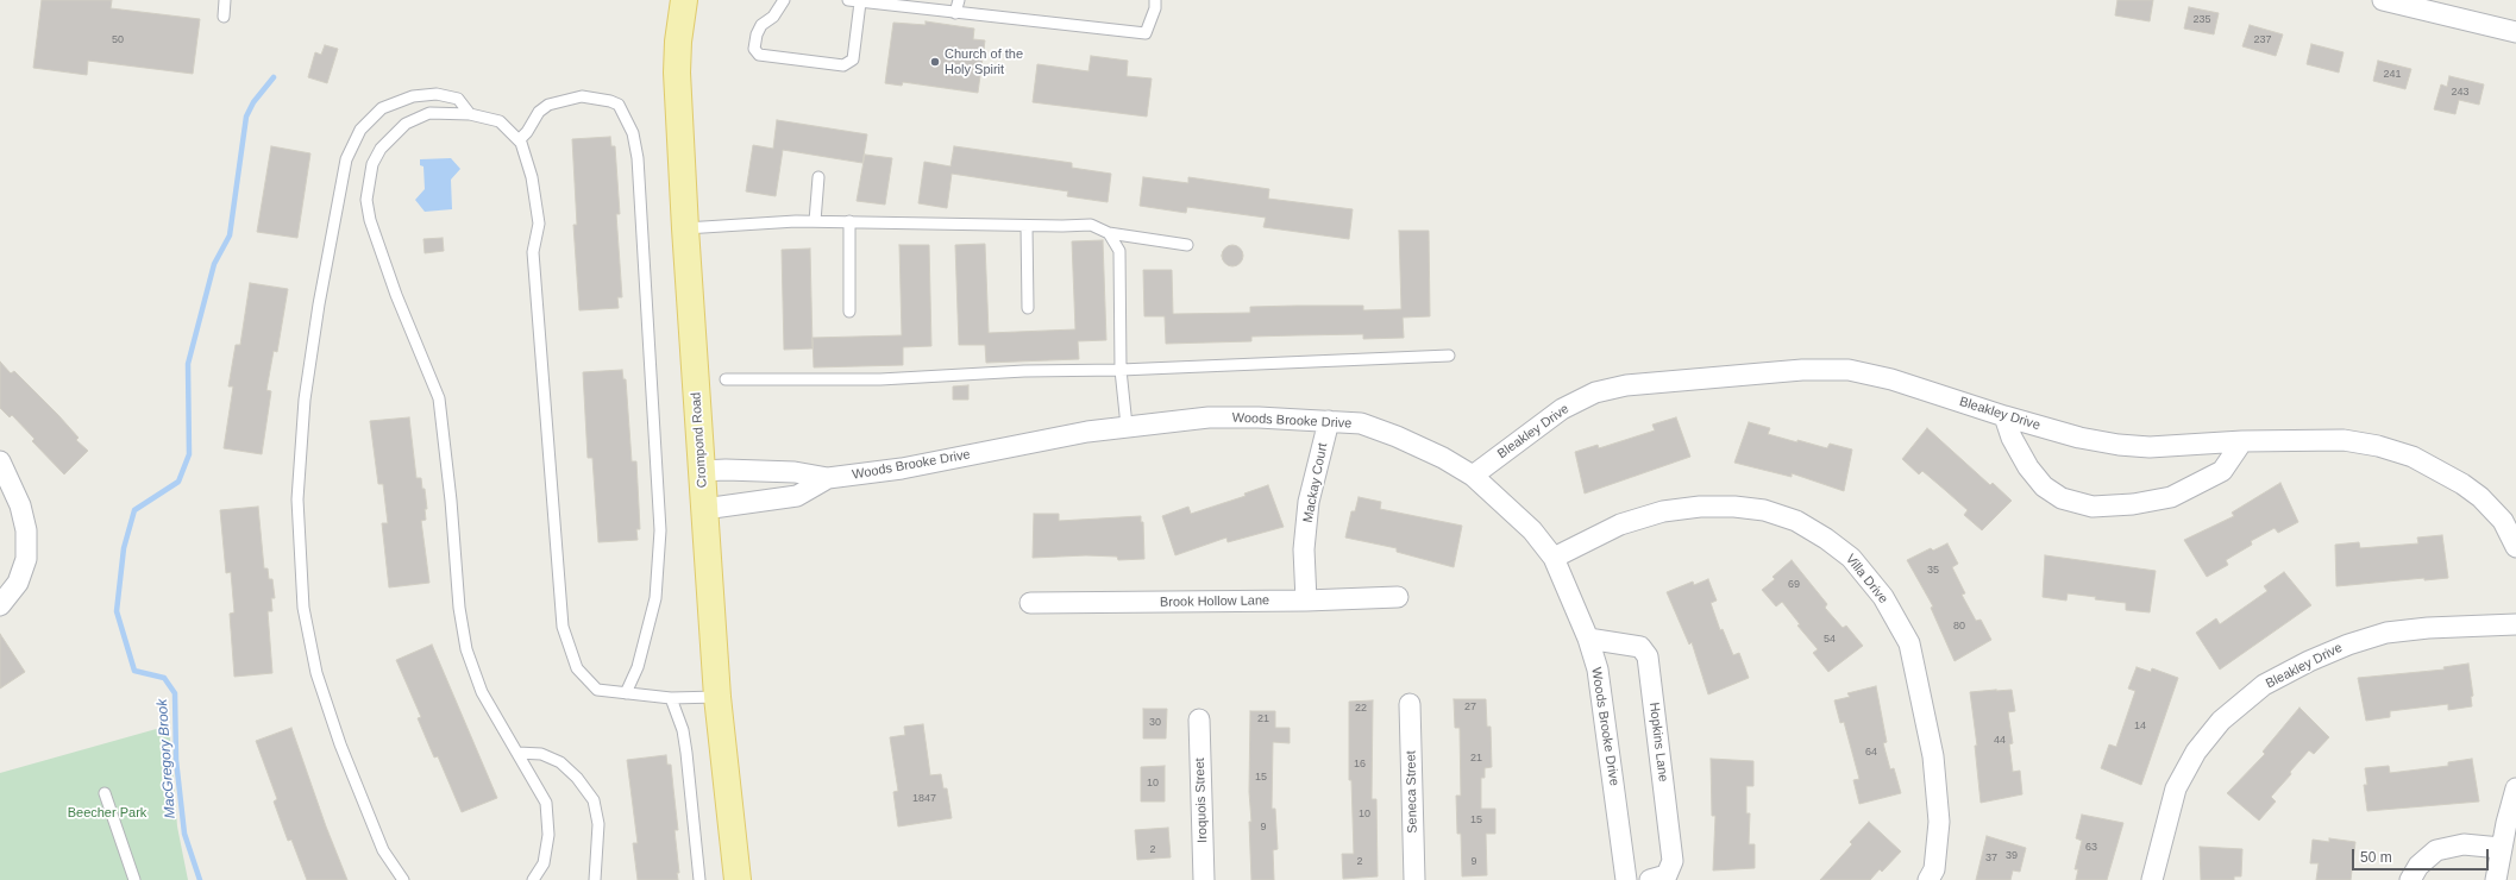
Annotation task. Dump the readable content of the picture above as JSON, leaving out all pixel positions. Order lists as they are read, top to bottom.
{
  "streets": {
    "main road": ["Crompond Road"],
    "street": [
      "Bleakley Drive",
      "Woods Brooke Drive",
      "Mackay Court",
      "Villa Drive",
      "Brook Hollow Lane",
      "Hopkins Lane",
      "Seneca Street",
      "Iroquois Street"
    ]
  },
  "crossings": [
    ["Bleakley Drive", "Woods Brooke Drive"],
    ["Woods Brooke Drive", "Crompond Road"],
    ["Woods Brooke Drive", "Mackay Court"],
    ["Woods Brooke Drive", "Villa Drive"],
    ["Woods Brooke Drive", "Hopkins Lane"],
    ["Mackay Court", "Brook Hollow Lane"]
  ],
  "water": ["MacGregory Brook"],
  "parks": ["Beecher Park"],
  "places": ["Church of the Holy Spirit"],
  "house_numbers": [
    "235",
    "50",
    "237",
    "241",
    "243",
    "35",
    "69",
    "80",
    "54",
    "27",
    "22",
    "21",
    "30",
    "14",
    "44",
    "64",
    "21",
    "16",
    "15",
    "10",
    "1847",
    "10",
    "15",
    "9",
    "63",
    "2",
    "39",
    "37",
    "2",
    "9"
  ],
  "scale_bar": "50 m"
}
